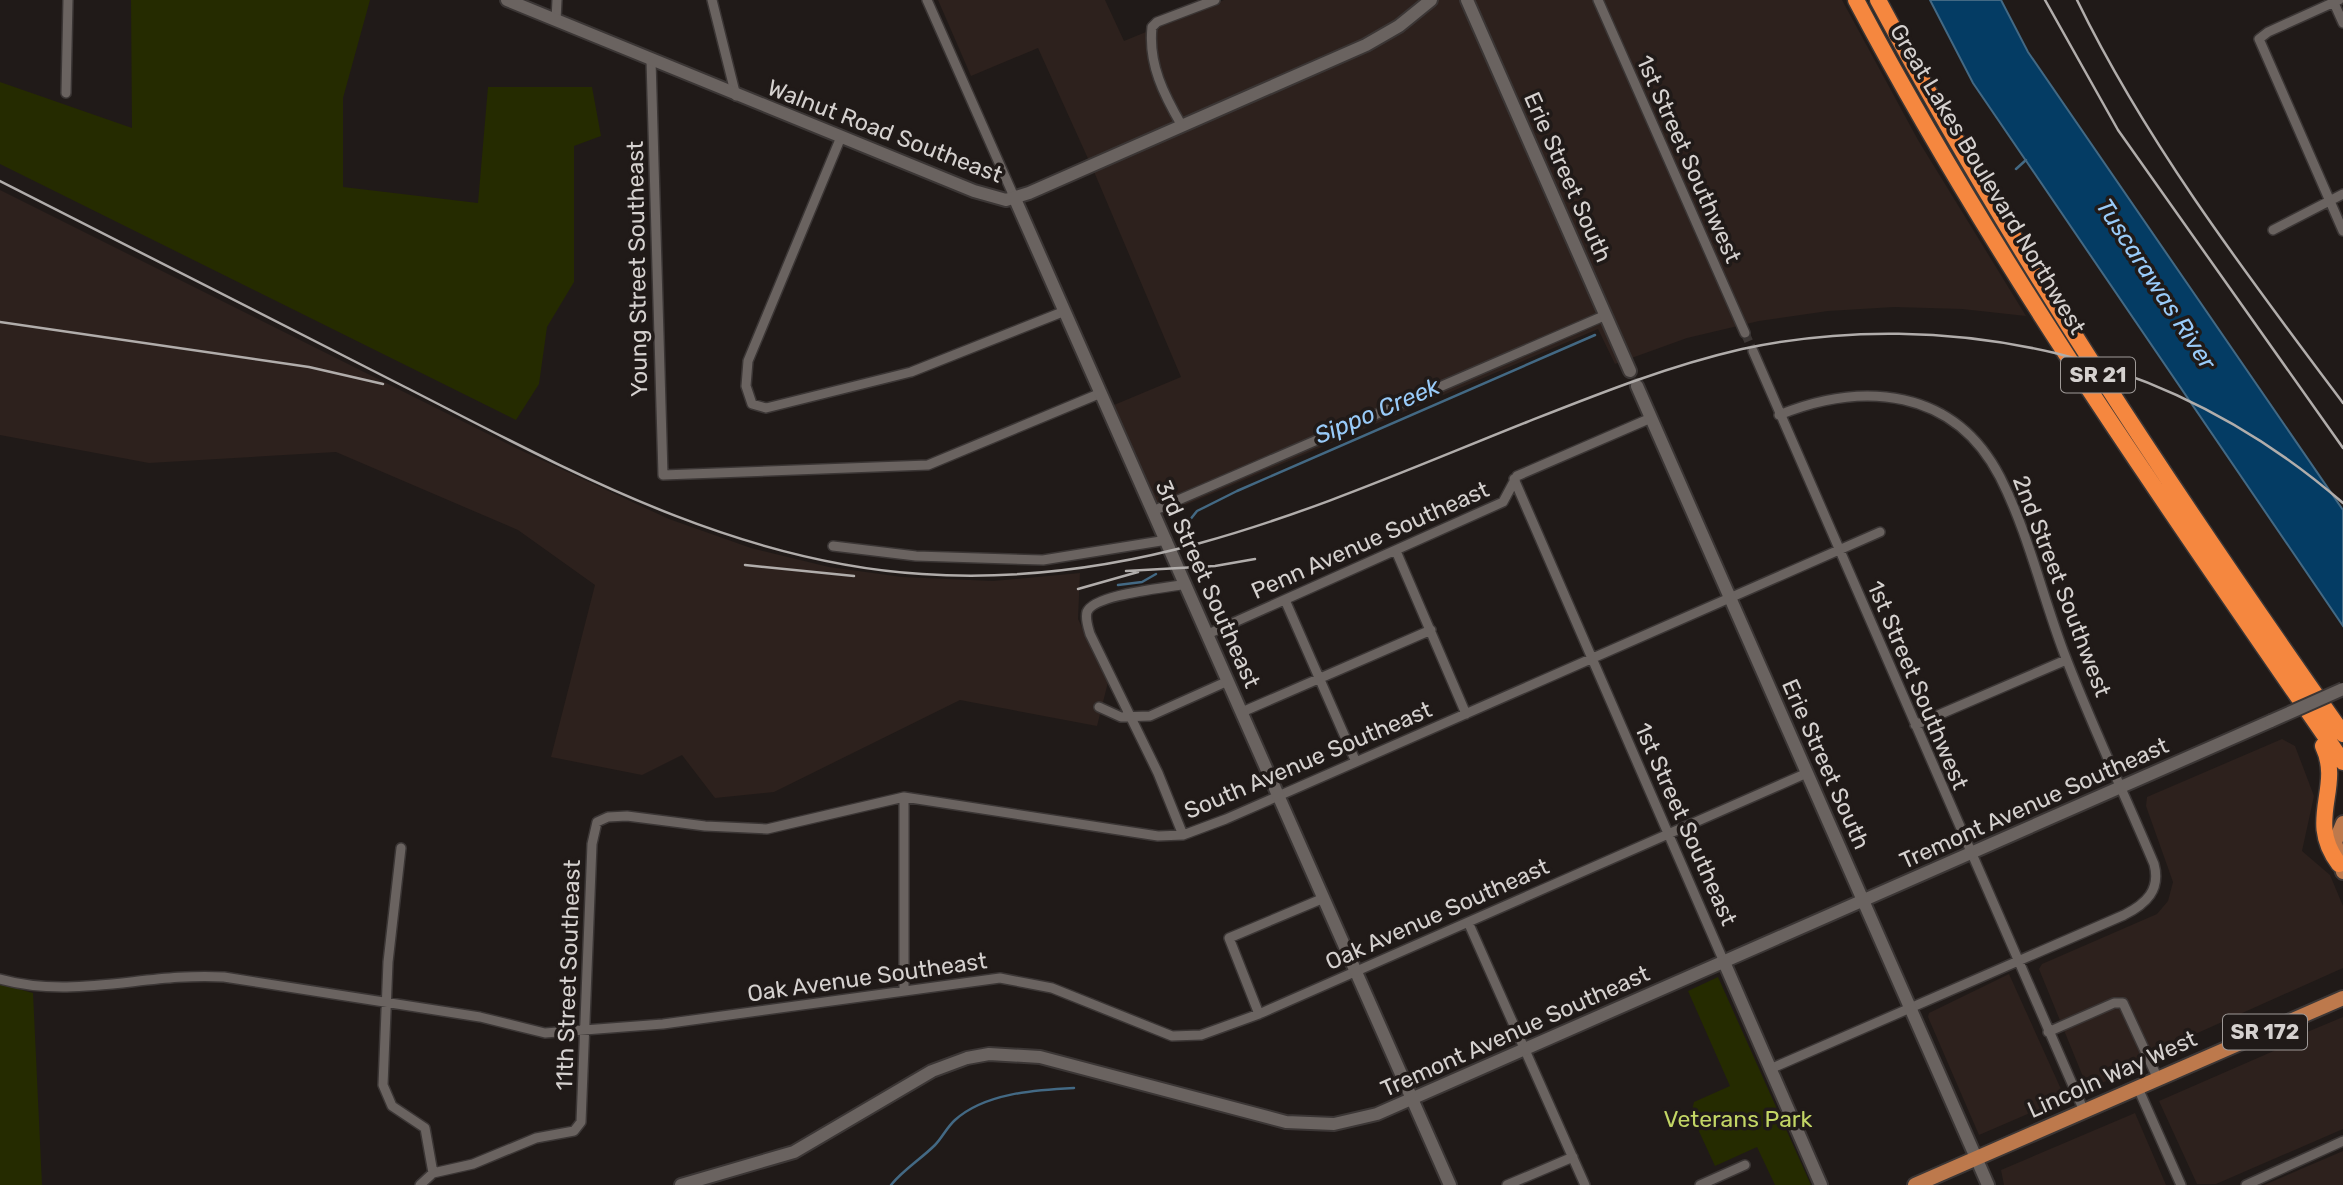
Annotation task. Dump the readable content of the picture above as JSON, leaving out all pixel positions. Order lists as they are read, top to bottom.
{
  "streets": {
    "highway": ["Great Lakes Boulevard Northwest", "SR 21"],
    "main road": ["SR 172", "Lincoln Way West"],
    "street": [
      "Walnut Road Southeast",
      "1st Street Southwest",
      "Erie Street South",
      "Young Street Southeast",
      "Penn Avenue Southeast",
      "3rd Street Southeast",
      "2nd Street Southwest",
      "South Avenue Southeast",
      "Tremont Avenue Southeast",
      "1st Street Southeast",
      "Oak Avenue Southeast",
      "11th Street Southeast"
    ]
  },
  "crossings": [
    ["Walnut Road Southeast", "Young Street Southeast"],
    ["Walnut Road Southeast", "3rd Street Southeast"],
    ["1st Street Southwest", "2nd Street Southwest"],
    ["1st Street Southwest", "South Avenue Southeast"],
    ["1st Street Southwest", "Tremont Avenue Southeast"],
    ["1st Street Southwest", "Lincoln Way West"],
    ["Erie Street South", "Penn Avenue Southeast"],
    ["Erie Street South", "2nd Street Southwest"],
    ["Erie Street South", "South Avenue Southeast"],
    ["Erie Street South", "Tremont Avenue Southeast"],
    ["Erie Street South", "Oak Avenue Southeast"],
    ["Erie Street South", "SR 172"],
    ["Erie Street South", "Lincoln Way West"],
    ["Young Street Southeast", "3rd Street Southeast"],
    ["Penn Avenue Southeast", "3rd Street Southeast"],
    ["Penn Avenue Southeast", "1st Street Southeast"],
    ["3rd Street Southeast", "South Avenue Southeast"],
    ["3rd Street Southeast", "Tremont Avenue Southeast"],
    ["3rd Street Southeast", "Oak Avenue Southeast"],
    ["2nd Street Southwest", "Tremont Avenue Southeast"],
    ["2nd Street Southwest", "1st Street Southeast"],
    ["South Avenue Southeast", "1st Street Southeast"],
    ["South Avenue Southeast", "11th Street Southeast"],
    ["Tremont Avenue Southeast", "1st Street Southeast"],
    ["1st Street Southeast", "Oak Avenue Southeast"],
    ["Oak Avenue Southeast", "11th Street Southeast"],
    ["SR 172", "Lincoln Way West"]
  ],
  "water": ["Tuscarawas River", "Sippo Creek"],
  "parks": ["Veterans Park"]
}
